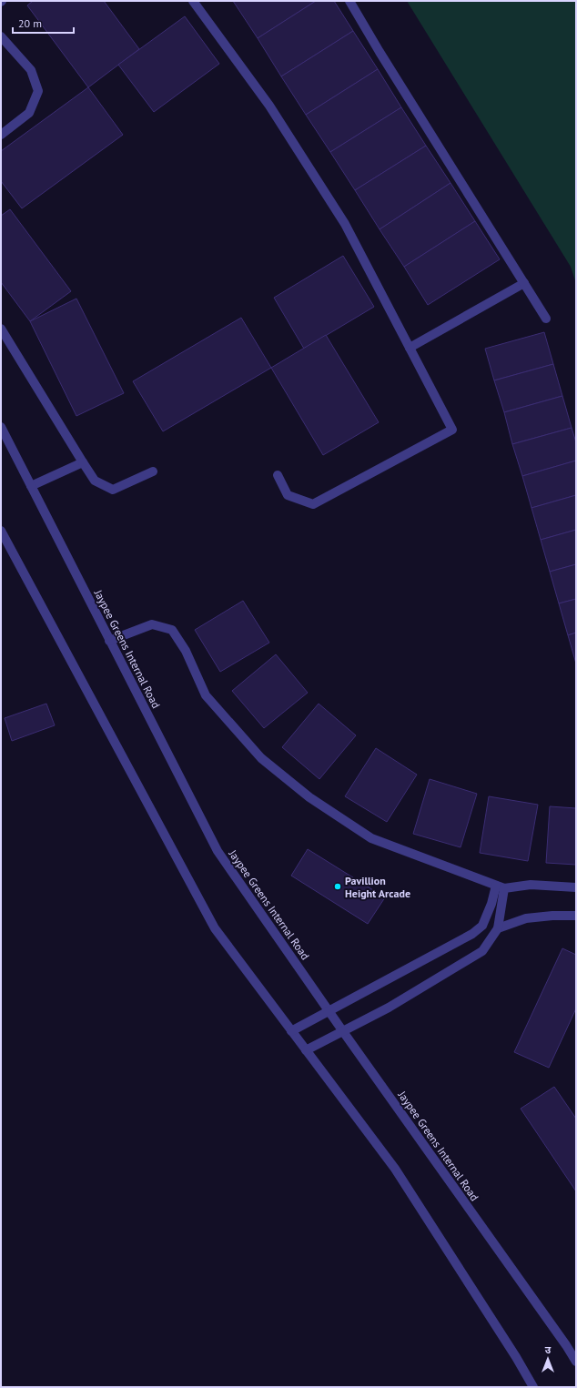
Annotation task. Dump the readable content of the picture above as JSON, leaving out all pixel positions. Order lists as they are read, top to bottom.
{
  "streets": {
    "street": ["Jaypee Greens Internal Road"]
  },
  "places": ["Pavillion Height Arcade"],
  "scale_bar": "20 m",
  "north": "top"
}
